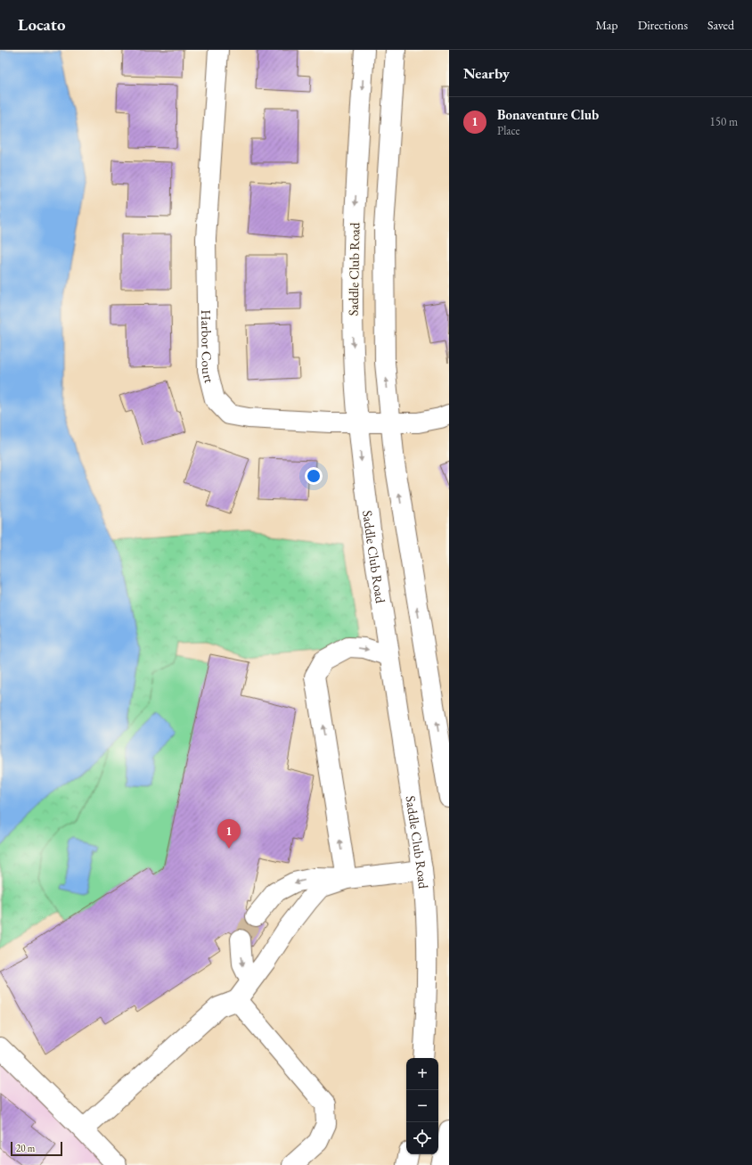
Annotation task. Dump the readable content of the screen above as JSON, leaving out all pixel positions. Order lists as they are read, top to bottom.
{
  "streets": {
    "street": ["Saddle Club Road", "Harbor Court"]
  },
  "crossings": [
    ["Saddle Club Road", "Harbor Court"]
  ],
  "scale_bar": "20 m",
  "page": {
    "header": "Locato",
    "nav": ["Map", "Directions", "Saved"],
    "heading": "Nearby",
    "list": [
      {
        "mark": "1",
        "name": "Bonaventure Club",
        "note": "Place",
        "value": "150 m"
      }
    ],
    "pins": "1",
    "map_buttons": ["+", "−"],
    "scale": "20 m"
  }
}
